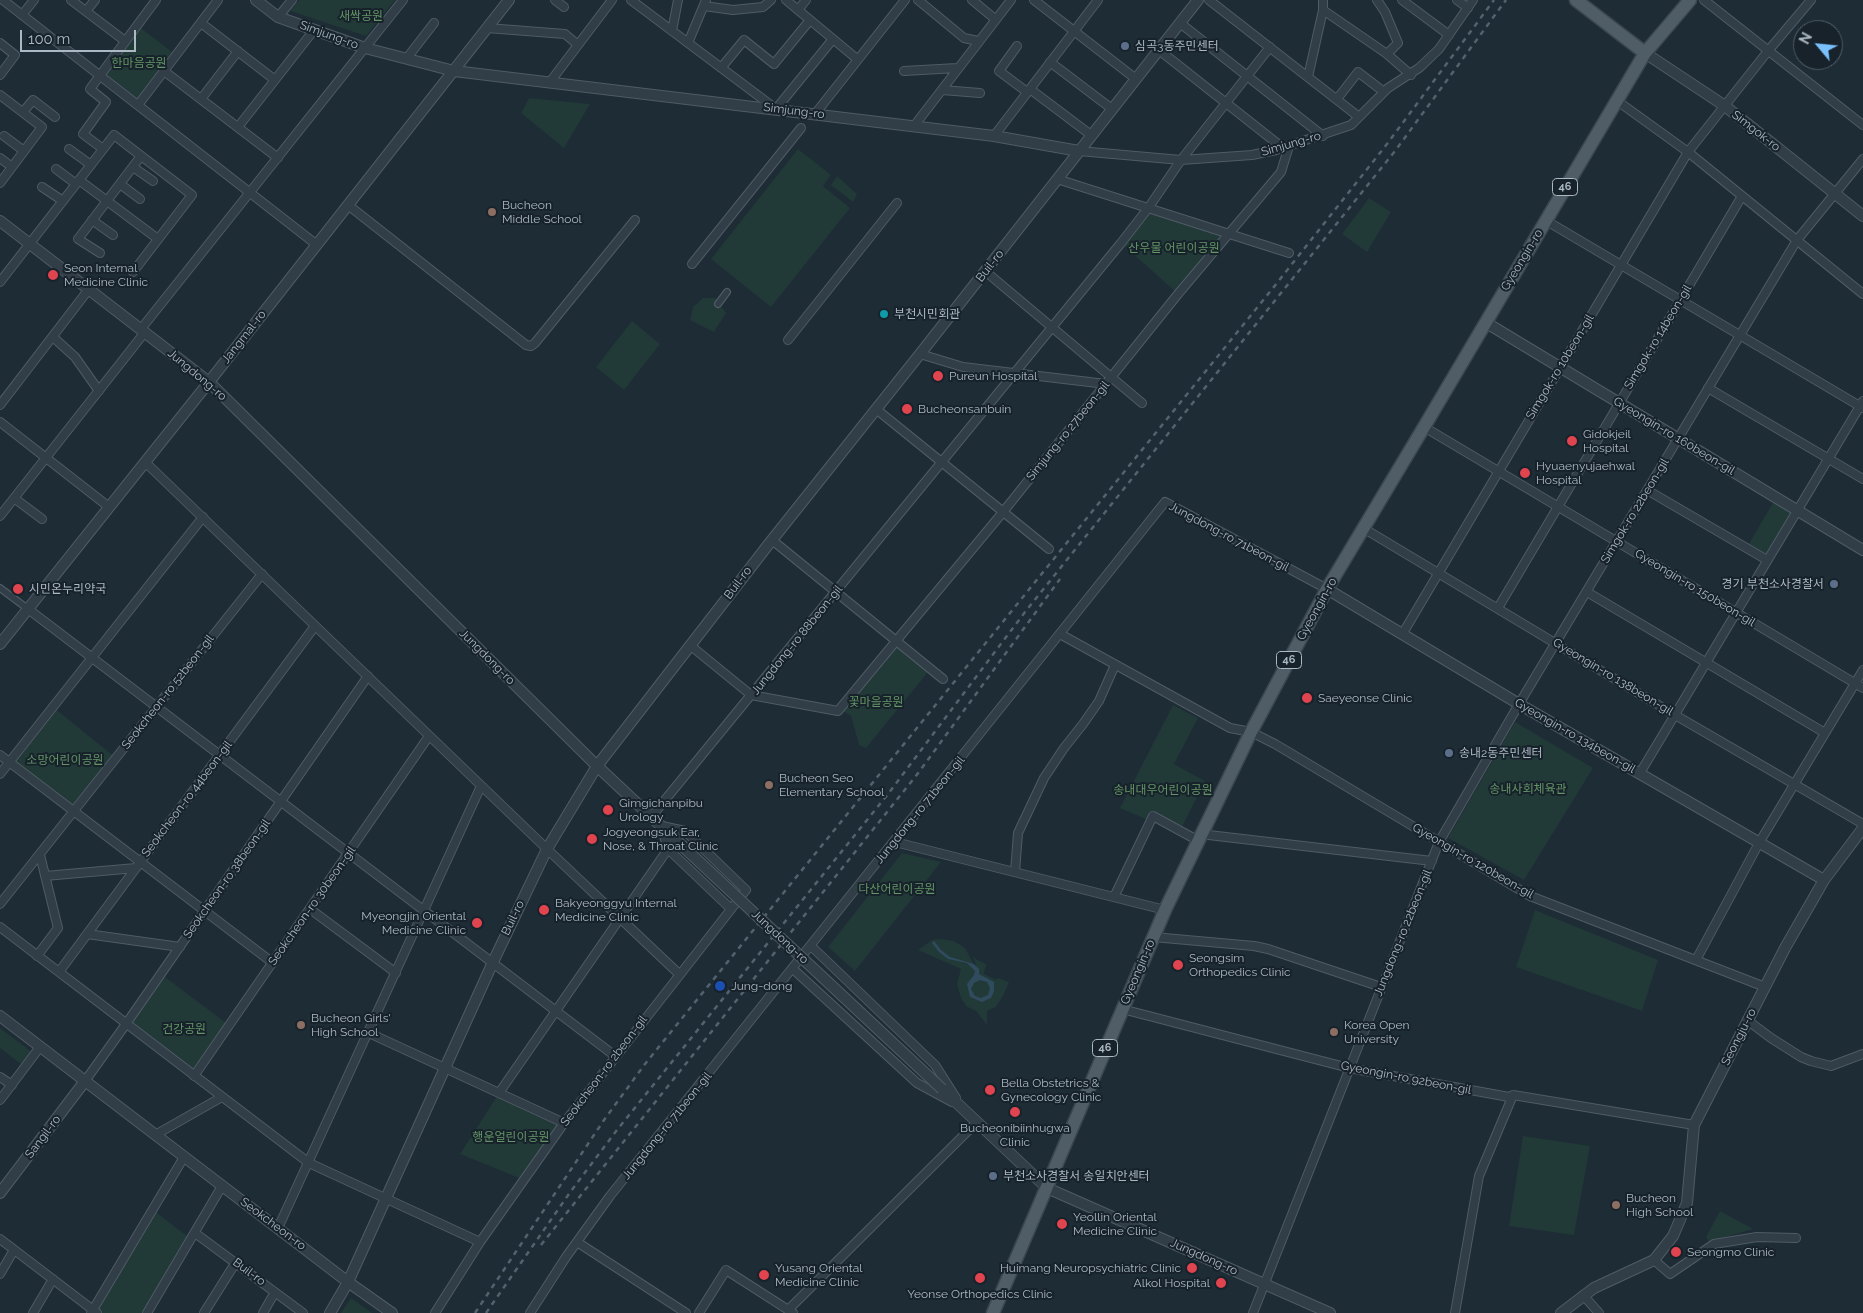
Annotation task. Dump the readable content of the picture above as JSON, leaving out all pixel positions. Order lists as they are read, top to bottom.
{
  "streets": {
    "main road": ["46", "Gyeongin-ro"],
    "street": [
      "Simjung-ro",
      "Simgok-ro",
      "Buil-ro",
      "Jangmal-ro",
      "Simgok-ro 14beon-gil",
      "Simgok-ro 10beon-gil",
      "Jungdong-ro",
      "Simjung-ro 27beon-gil",
      "Gyeongin-ro 160beon-gil",
      "Simgok-ro 22beon-gil",
      "Jungdong-ro 71beon-gil",
      "Gyeongin-ro 150beon-gil",
      "Jungdong-ro 88beon-gil",
      "Gyeongin-ro 138beon-gil",
      "Seokcheon-ro 52beon-gil",
      "Gyeongin-ro 134beon-gil",
      "Seokcheon-ro 44beon-gil",
      "Gyeongin-ro 120beon-gil",
      "Seokcheon-ro 38beon-gil",
      "Seokcheon-ro 30beon-gil",
      "Jungdong-ro 22beon-gil",
      "Seongju-ro",
      "Seokcheon-ro 2beon-gil",
      "Gyeongin-ro 92beon-gil",
      "Sangil-ro",
      "Seokcheon-ro"
    ]
  },
  "crossings": [
    ["Simjung-ro", "Buil-ro"],
    ["Simjung-ro", "Jangmal-ro"],
    ["Simjung-ro", "Simjung-ro 27beon-gil"],
    ["Simjung-ro", "Jungdong-ro 88beon-gil"],
    ["Simgok-ro", "Gyeongin-ro"],
    ["Simgok-ro", "Simgok-ro 10beon-gil"],
    ["Simgok-ro", "Simgok-ro 22beon-gil"],
    ["Gyeongin-ro", "Jungdong-ro"],
    ["Gyeongin-ro", "Gyeongin-ro 160beon-gil"],
    ["Gyeongin-ro", "Jungdong-ro 71beon-gil"],
    ["Gyeongin-ro", "Gyeongin-ro 150beon-gil"],
    ["Gyeongin-ro", "Gyeongin-ro 138beon-gil"],
    ["Gyeongin-ro", "Gyeongin-ro 134beon-gil"],
    ["Gyeongin-ro", "Gyeongin-ro 120beon-gil"],
    ["Gyeongin-ro", "Gyeongin-ro 92beon-gil"],
    ["Buil-ro", "Jungdong-ro"],
    ["Buil-ro", "Seokcheon-ro"],
    ["Jangmal-ro", "Jungdong-ro"],
    ["Simgok-ro 14beon-gil", "Gyeongin-ro 160beon-gil"],
    ["Simgok-ro 14beon-gil", "Gyeongin-ro 150beon-gil"],
    ["Simgok-ro 14beon-gil", "Gyeongin-ro 138beon-gil"],
    ["Simgok-ro 10beon-gil", "Gyeongin-ro 160beon-gil"],
    ["Simgok-ro 10beon-gil", "Gyeongin-ro 150beon-gil"],
    ["Simgok-ro 10beon-gil", "Gyeongin-ro 138beon-gil"],
    ["Simgok-ro 10beon-gil", "Gyeongin-ro 134beon-gil"],
    ["Jungdong-ro", "Jungdong-ro 71beon-gil"],
    ["Jungdong-ro", "Jungdong-ro 88beon-gil"],
    ["Jungdong-ro", "Jungdong-ro 22beon-gil"],
    ["Jungdong-ro", "Seokcheon-ro 2beon-gil"],
    ["Simjung-ro 27beon-gil", "Jungdong-ro 88beon-gil"],
    ["Gyeongin-ro 160beon-gil", "Simgok-ro 22beon-gil"],
    ["Simgok-ro 22beon-gil", "Gyeongin-ro 150beon-gil"],
    ["Simgok-ro 22beon-gil", "Gyeongin-ro 138beon-gil"],
    ["Simgok-ro 22beon-gil", "Gyeongin-ro 134beon-gil"],
    ["Simgok-ro 22beon-gil", "Jungdong-ro 22beon-gil"],
    ["Jungdong-ro 71beon-gil", "Gyeongin-ro 134beon-gil"],
    ["Jungdong-ro 71beon-gil", "Gyeongin-ro 120beon-gil"],
    ["Gyeongin-ro 134beon-gil", "Jungdong-ro 22beon-gil"],
    ["Gyeongin-ro 134beon-gil", "Seongju-ro"],
    ["Gyeongin-ro 120beon-gil", "Jungdong-ro 22beon-gil"],
    ["Gyeongin-ro 120beon-gil", "Seongju-ro"],
    ["Seokcheon-ro 38beon-gil", "Sangil-ro"],
    ["Seokcheon-ro 38beon-gil", "Seokcheon-ro"],
    ["Jungdong-ro 22beon-gil", "Gyeongin-ro 92beon-gil"],
    ["Seongju-ro", "Gyeongin-ro 92beon-gil"],
    ["Sangil-ro", "Seokcheon-ro"]
  ],
  "parks": [
    "새싹공원",
    "한마음공원",
    "산우물 어린이공원",
    "꽃마을공원",
    "소망어린이공원",
    "송내사회체육관",
    "송내대우어린이공원",
    "다산어린이공원",
    "건강공원",
    "행운얼린이공원"
  ],
  "places": [
    "심곡3동주민센터",
    "Bucheon Middle School",
    "Seon Internal Medicine Clinic",
    "부천시민회관",
    "Pureun Hospital",
    "Bucheonsanbuin",
    "Gidokjeil Hospital",
    "Hyuaenyujaehwal Hospital",
    "경기 부천소사경찰서",
    "시민온누리약국",
    "Saeyeonse Clinic",
    "송내2동주민센터",
    "Bucheon Seo Elementary School",
    "Gimgichanpibu Urology",
    "Jogyeongsuk Ear, Nose, & Throat Clinic",
    "Bakyeonggyu Internal Medicine Clinic",
    "Myeongjin Oriental Medicine Clinic",
    "Seongsim Orthopedics Clinic",
    "Jung-dong",
    "Bucheon Girls' High School",
    "Korea Open University",
    "Bella Obstetrics & Gynecology Clinic",
    "Bucheonibiinhugwa Clinic",
    "부천소사경찰서 송일치안센터",
    "Bucheon High School",
    "Yeollin Oriental Medicine Clinic",
    "Seongmo Clinic",
    "Huimang Neuropsychiatric Clinic",
    "Yusang Oriental Medicine Clinic",
    "Yeonse Orthopedics Clinic",
    "Alkol Hospital"
  ],
  "scale_bar": "100 m",
  "north": "top left"
}
